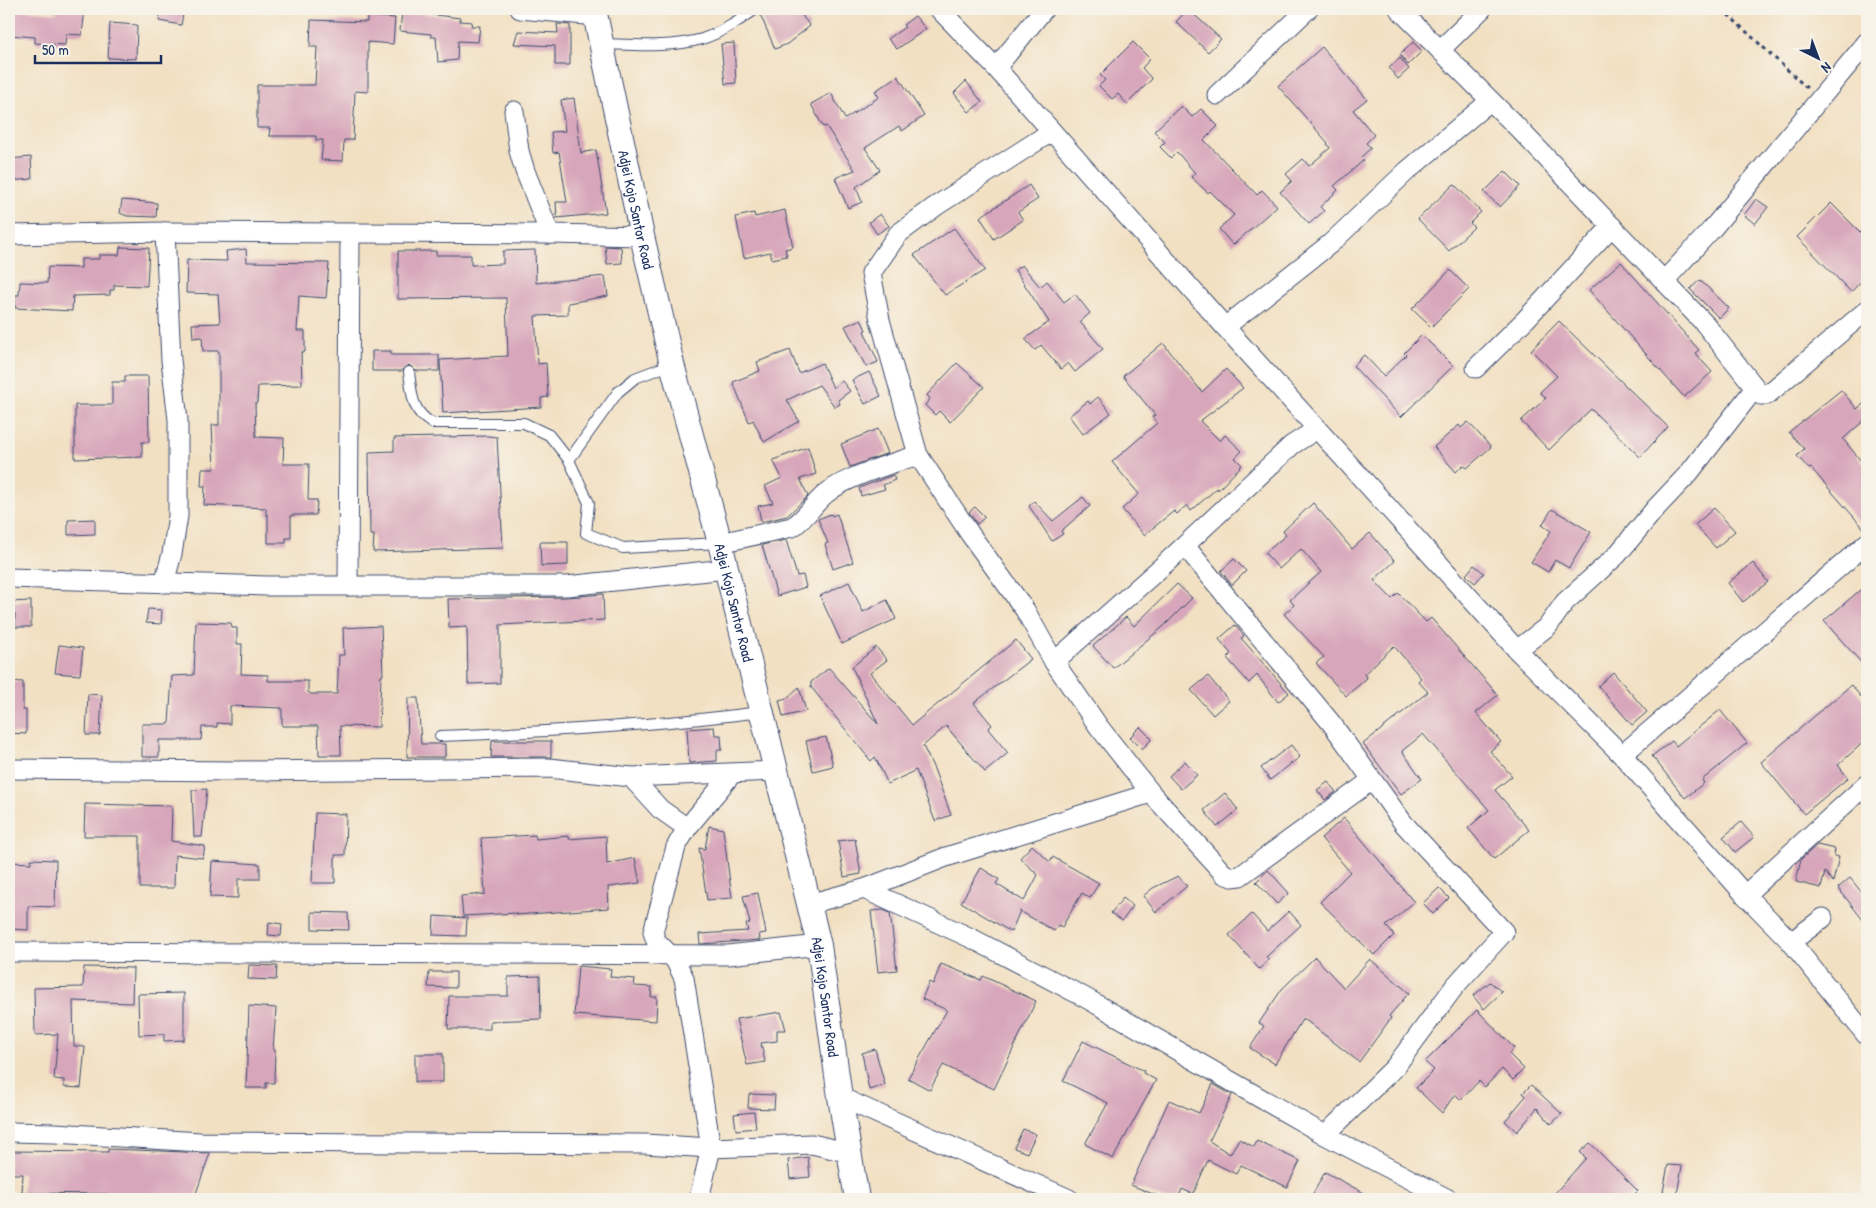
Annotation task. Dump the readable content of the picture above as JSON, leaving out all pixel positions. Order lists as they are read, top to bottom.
{
  "streets": {
    "street": ["Adjei Kojo Santor Road"]
  },
  "scale_bar": "50 m",
  "north": "bottom right"
}
